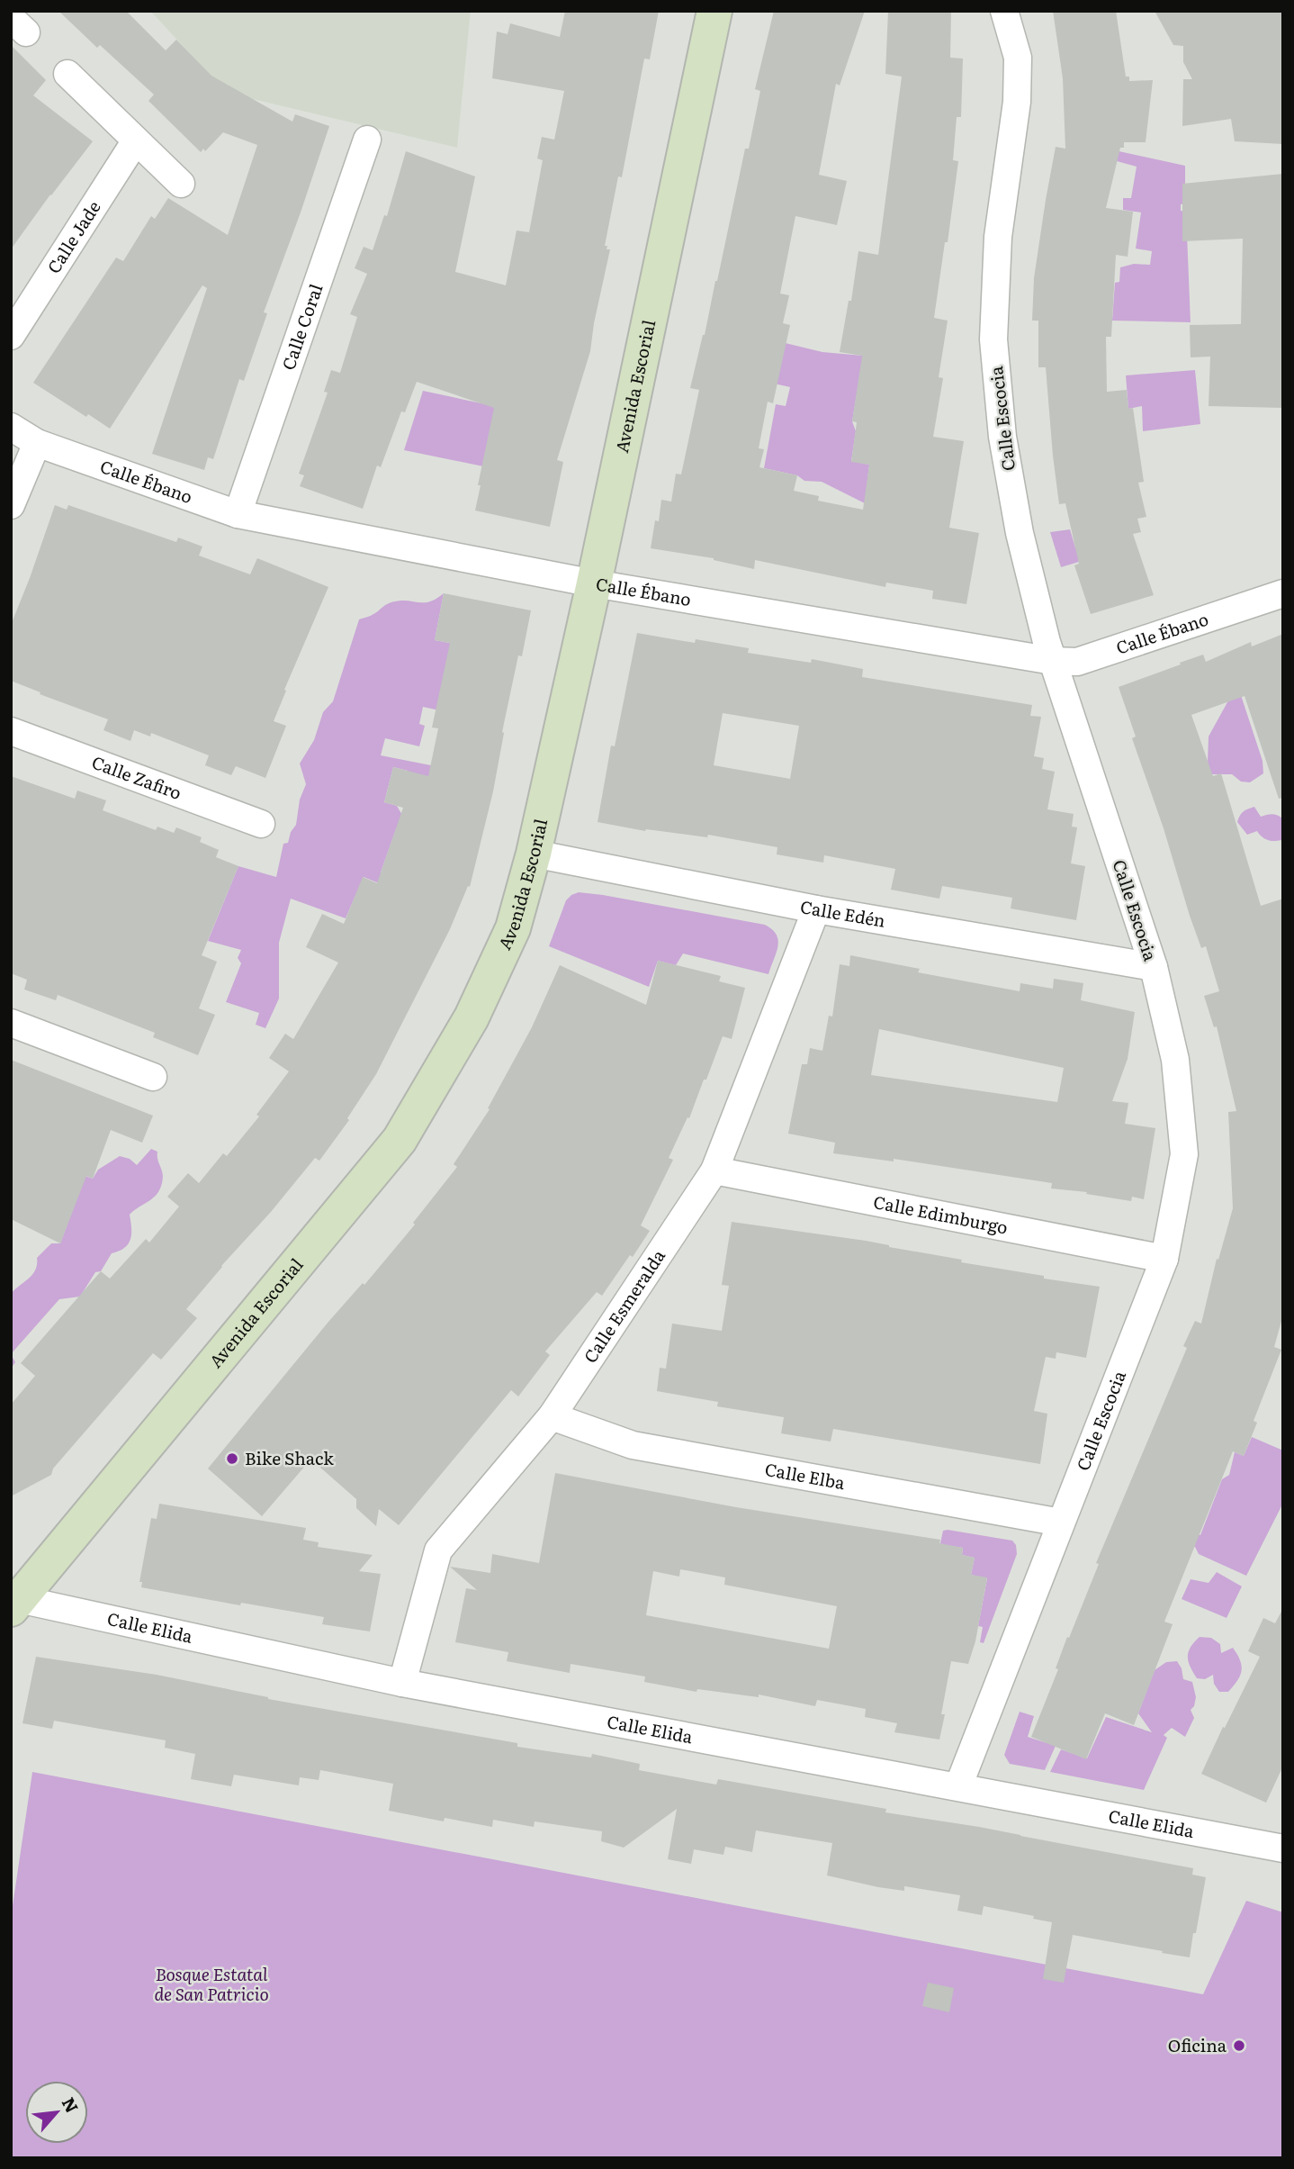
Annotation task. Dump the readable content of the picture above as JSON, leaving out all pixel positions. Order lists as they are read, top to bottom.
{
  "streets": {
    "street": [
      "Calle Jade",
      "Calle Coral",
      "Avenida Escorial",
      "Calle Escocia",
      "Calle Ébano",
      "Calle Zafiro",
      "Calle Edén",
      "Calle Edimburgo",
      "Calle Esmeralda",
      "Calle Elba",
      "Calle Elida"
    ]
  },
  "crossings": [
    ["Calle Coral", "Calle Ébano"],
    ["Avenida Escorial", "Calle Ébano"],
    ["Avenida Escorial", "Calle Edén"],
    ["Avenida Escorial", "Calle Elida"],
    ["Calle Escocia", "Calle Ébano"],
    ["Calle Escocia", "Calle Edén"],
    ["Calle Escocia", "Calle Edimburgo"],
    ["Calle Escocia", "Calle Elba"],
    ["Calle Escocia", "Calle Elida"],
    ["Calle Edén", "Calle Esmeralda"],
    ["Calle Edimburgo", "Calle Esmeralda"],
    ["Calle Esmeralda", "Calle Elba"],
    ["Calle Esmeralda", "Calle Elida"]
  ],
  "parks": ["Bosque Estatal de San Patricio"],
  "places": ["Bike Shack", "Oficina"],
  "north": "top right"
}
